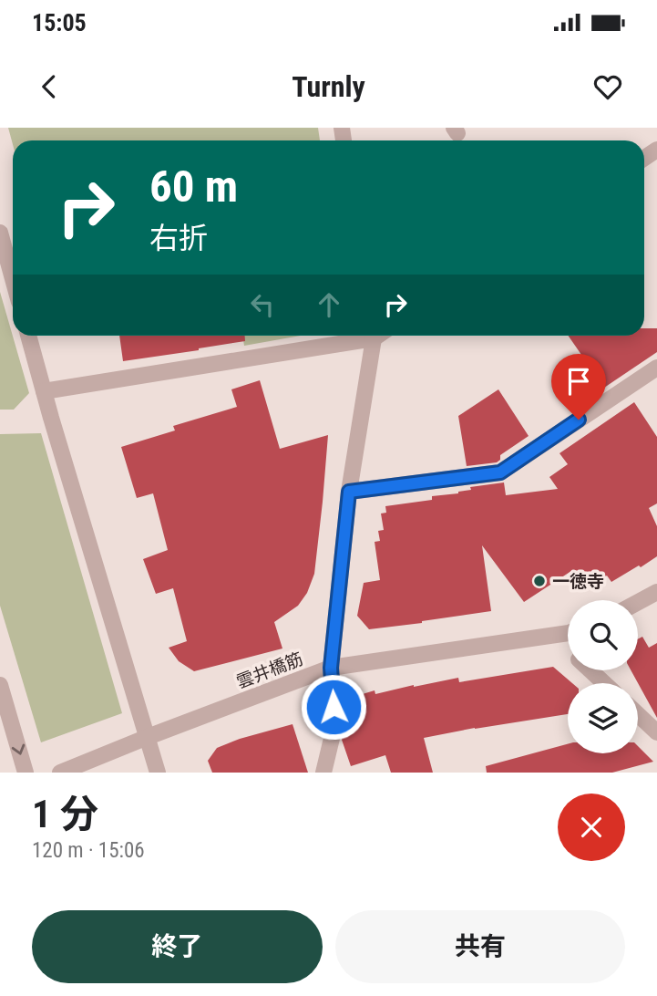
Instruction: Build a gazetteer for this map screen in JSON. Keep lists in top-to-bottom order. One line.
{"streets":{"street":["雲井橋筋"]},"places":["一徳寺"],"page":{"status":"15:05","header":"Turnly","turn":["60 m","右折"],"heading":["1 分","120 m · 15:06"],"buttons":["終了","共有"]}}
